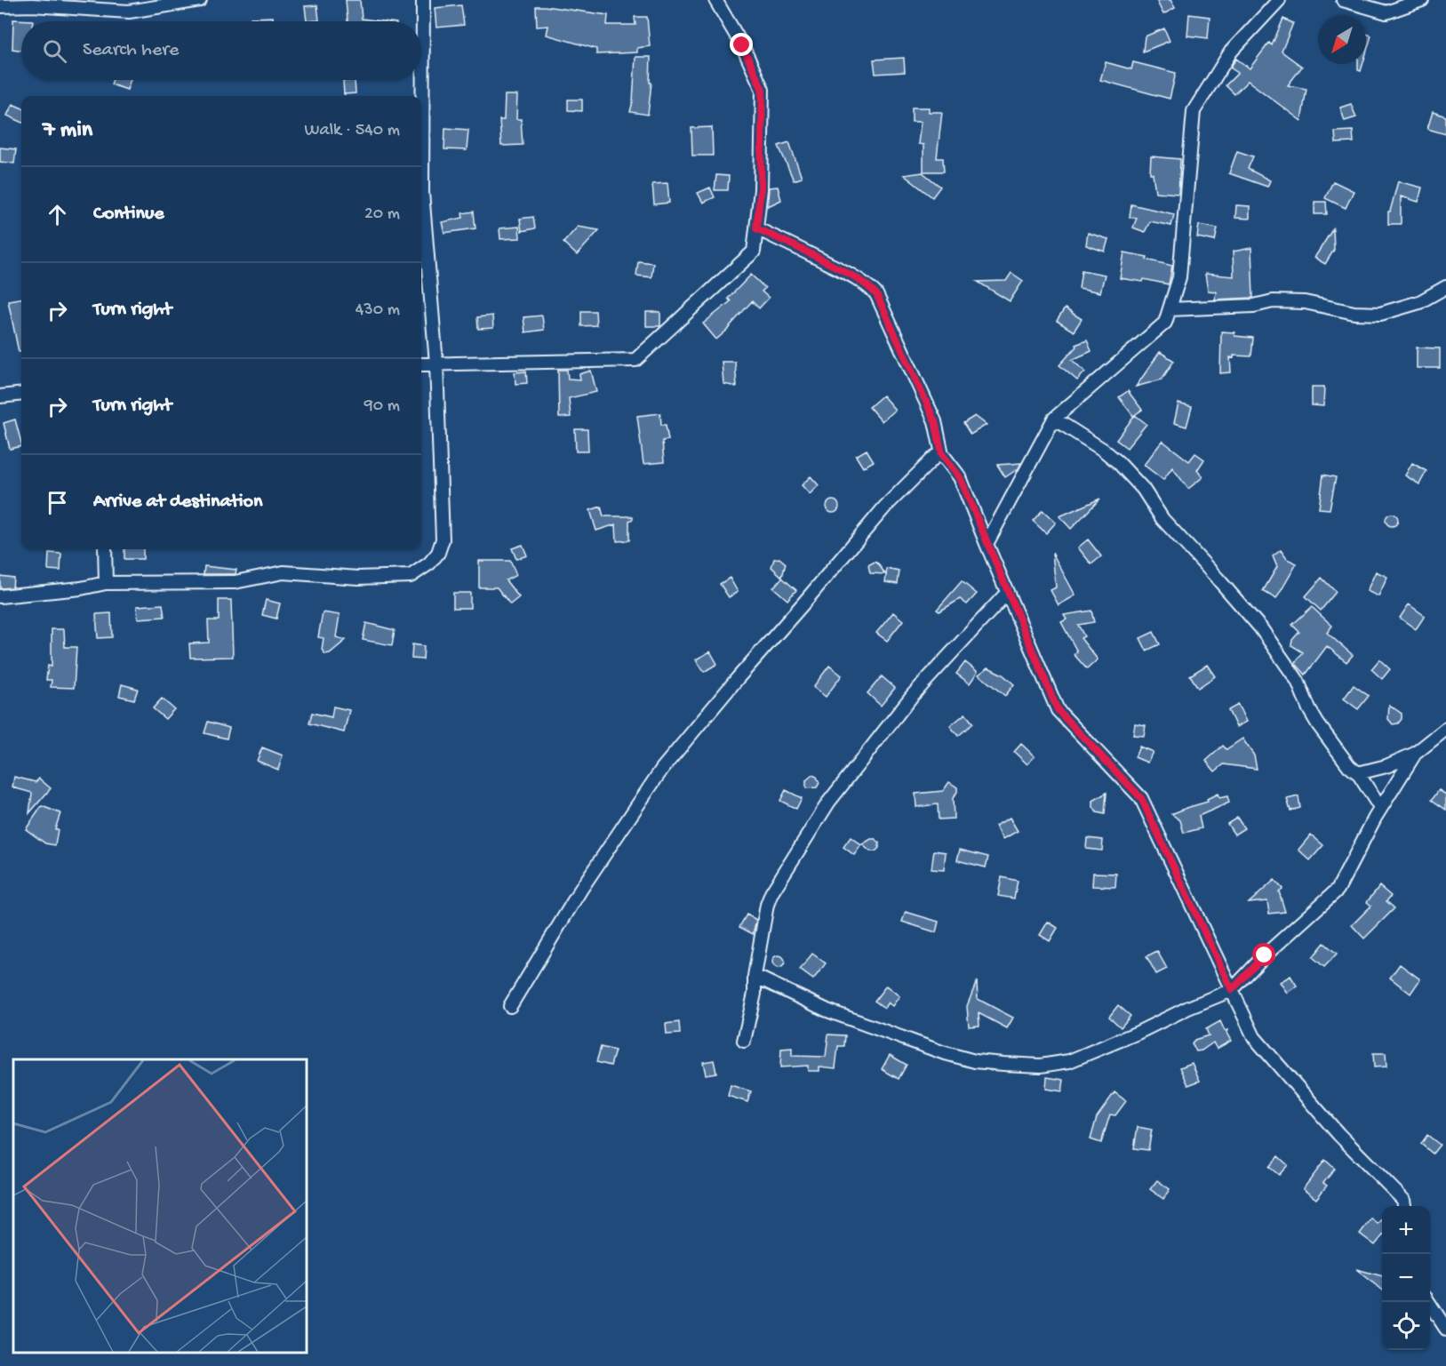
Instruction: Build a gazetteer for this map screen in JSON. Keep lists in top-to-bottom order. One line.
{"north":"bottom left","page":{"search":"Search here","heading":["7 min","Walk · 540 m"],"list":[["Continue","20 m"],["Turn right","430 m"],["Turn right","90 m"],"Arrive at destination"],"map_buttons":["+","−"]}}
